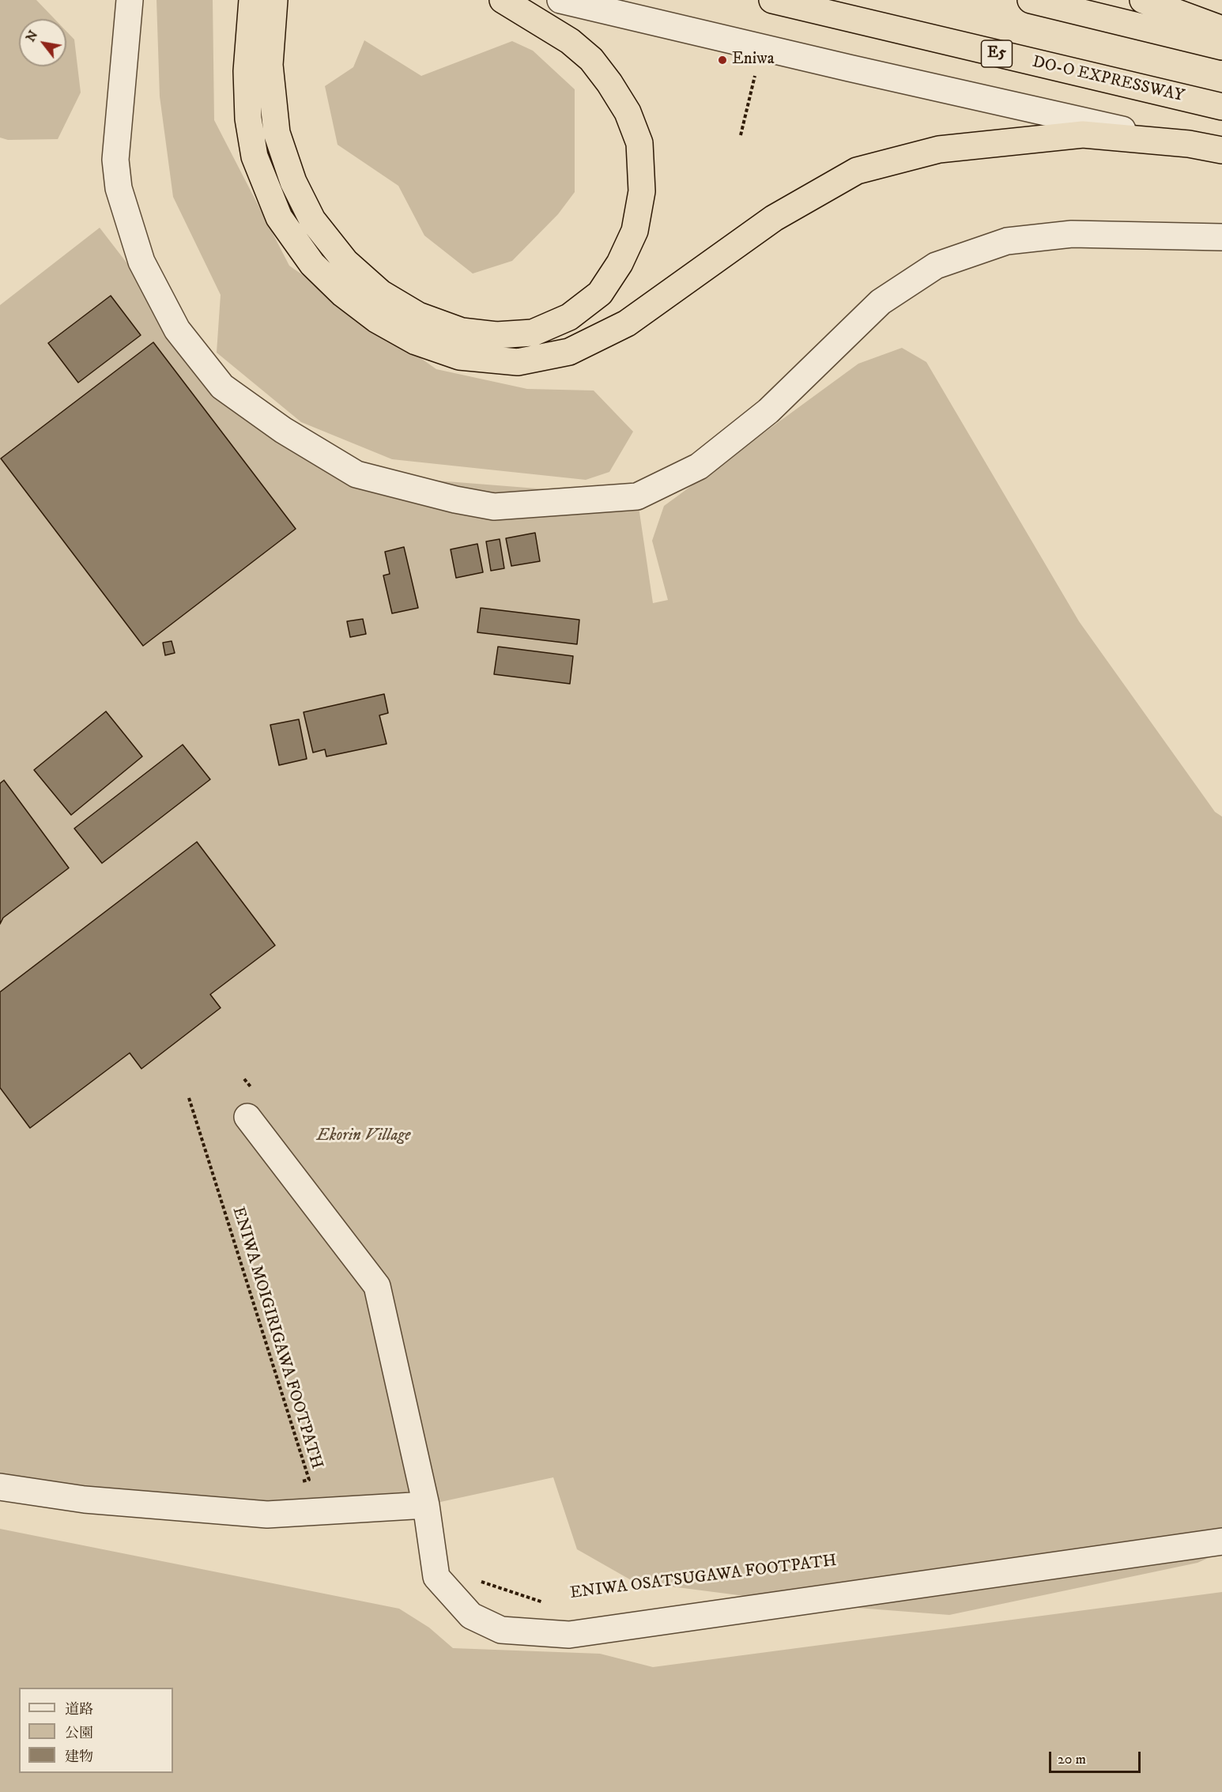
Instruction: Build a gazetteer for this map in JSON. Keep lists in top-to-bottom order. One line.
{"streets":{"highway":["E5","DO-O EXPRESSWAY"],"path":["ENIWA MOIGIRIGAWA FOOTPATH","ENIWA OSATSUGAWA FOOTPATH"]},"parks":["Ekorin Village"],"places":["Eniwa"],"legend":["道路","公園","建物"],"scale_bar":"20 m","north":"top left"}
